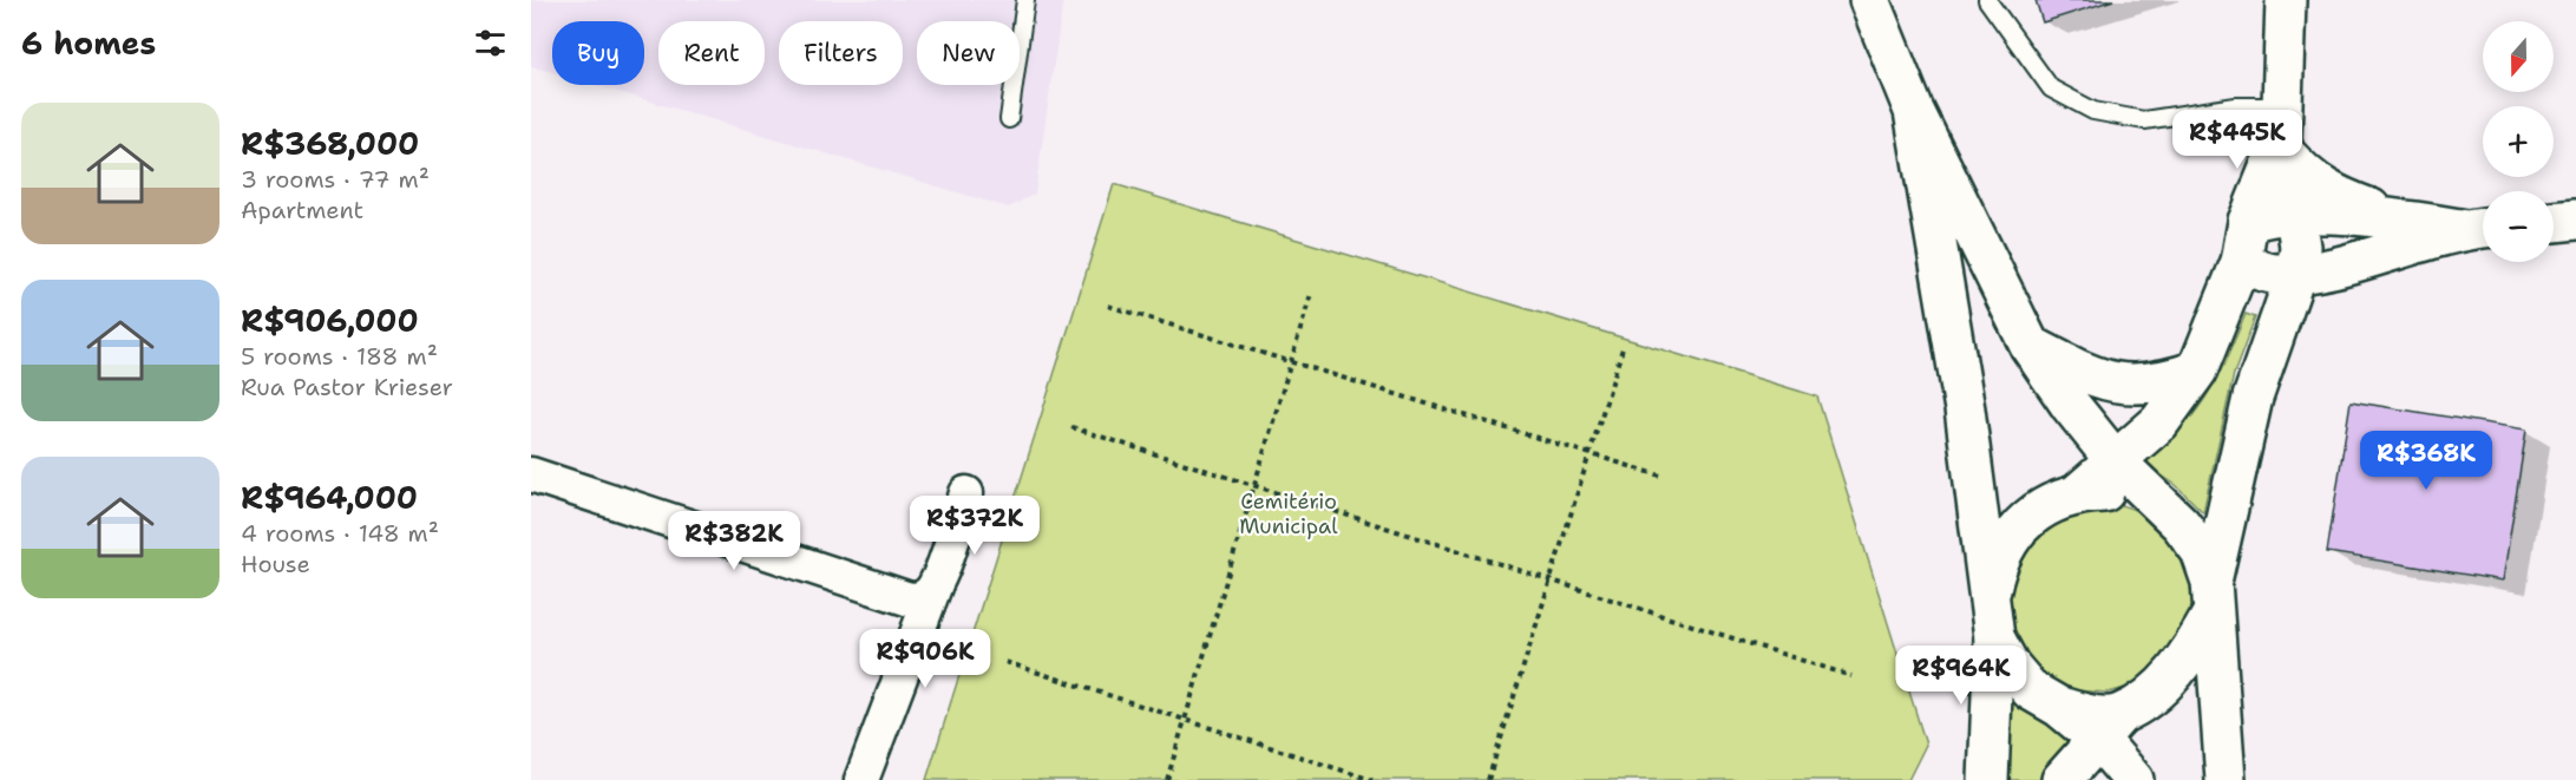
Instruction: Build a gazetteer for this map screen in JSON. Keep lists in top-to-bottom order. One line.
{"parks":["Cemitério Municipal"],"north":"bottom","page":{"heading":"6 homes","map_buttons":["+","−"],"chip":["Buy","Rent","Filters","New"],"list":[{"name":"R$368,000","note":"3 rooms · 77 m² · Apartment"},{"name":"R$906,000","note":"5 rooms · 188 m² · Rua Pastor Krieser"},{"name":"R$964,000","note":"4 rooms · 148 m² · House"}],"price":["R$445K","R$368K","R$372K","R$382K","R$906K","R$964K"]}}
